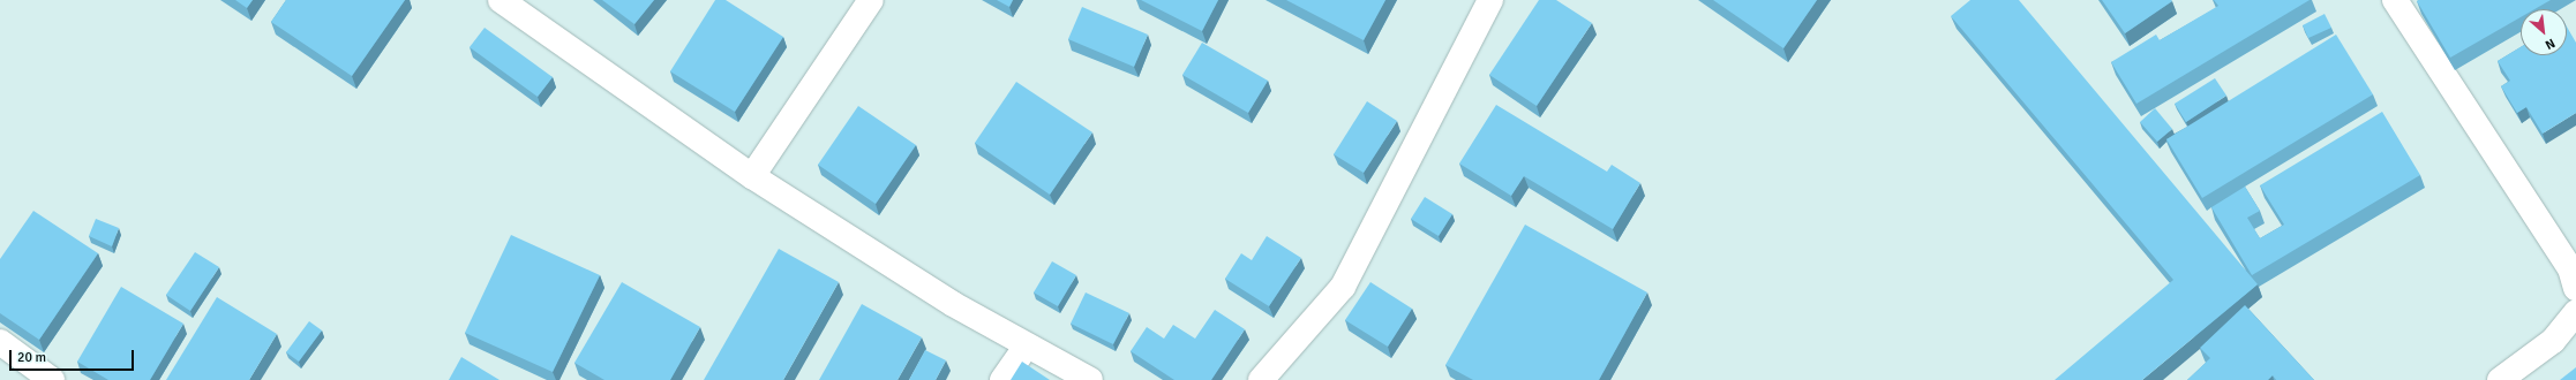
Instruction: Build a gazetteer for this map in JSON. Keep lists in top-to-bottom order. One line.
{"scale_bar":"20 m","north":"bottom right"}
